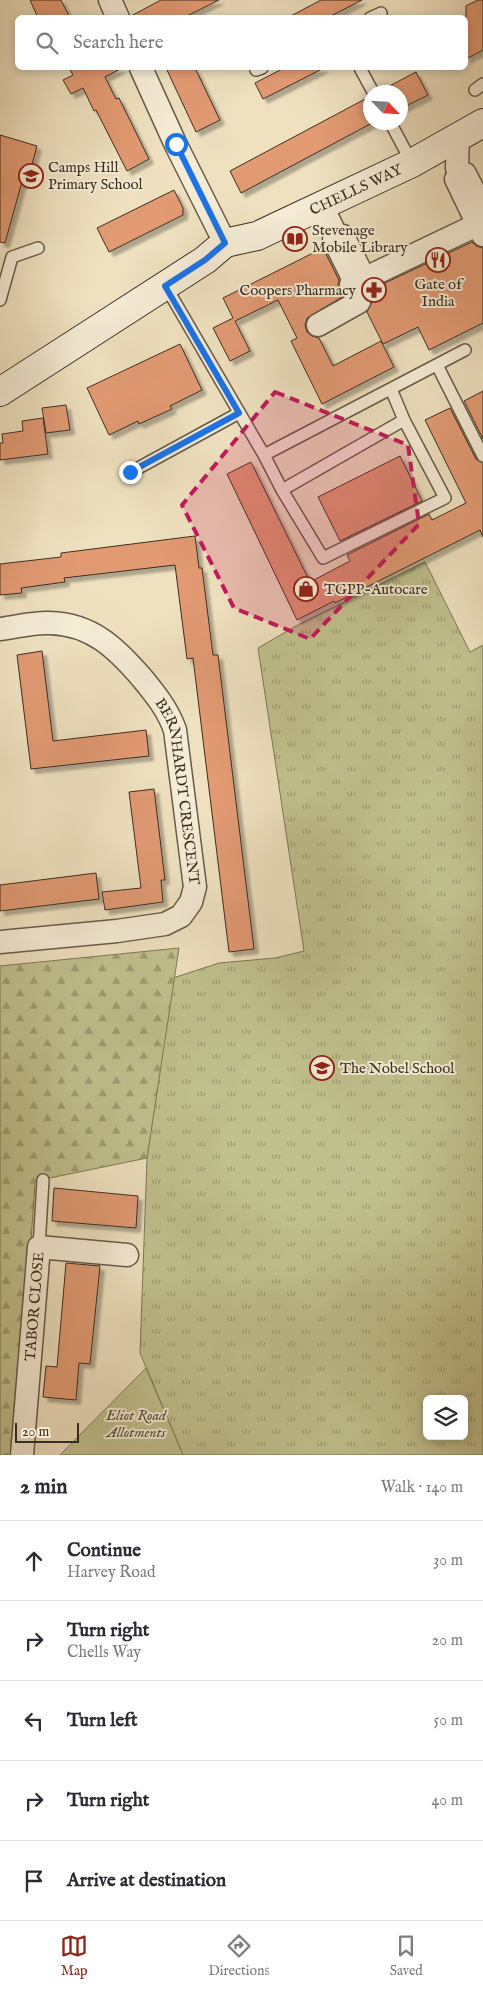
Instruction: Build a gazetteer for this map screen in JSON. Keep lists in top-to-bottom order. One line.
{"streets":{"street":["CHELLS WAY","BERNHARDT CRESCENT","TABOR CLOSE"]},"parks":["Eliot Road Allotments"],"places":{"school or university":["Camps Hill Primary School","The Nobel School"],"library":["Stevenage Mobile Library"],"restaurant":["Gate of India"],"pharmacy":["Coopers Pharmacy"],"shop":["TGPP-Autocare"]},"scale_bar":"20 m","north":"bottom right","page":{"search":"Search here","scale":"20 m","heading":["2 min","Walk · 140 m"],"list":[["Continue","Harvey Road","30 m"],["Turn right","Chells Way","20 m"],["Turn left","50 m"],["Turn right","40 m"],"Arrive at destination"],"nav":["Map","Directions","Saved"]}}
